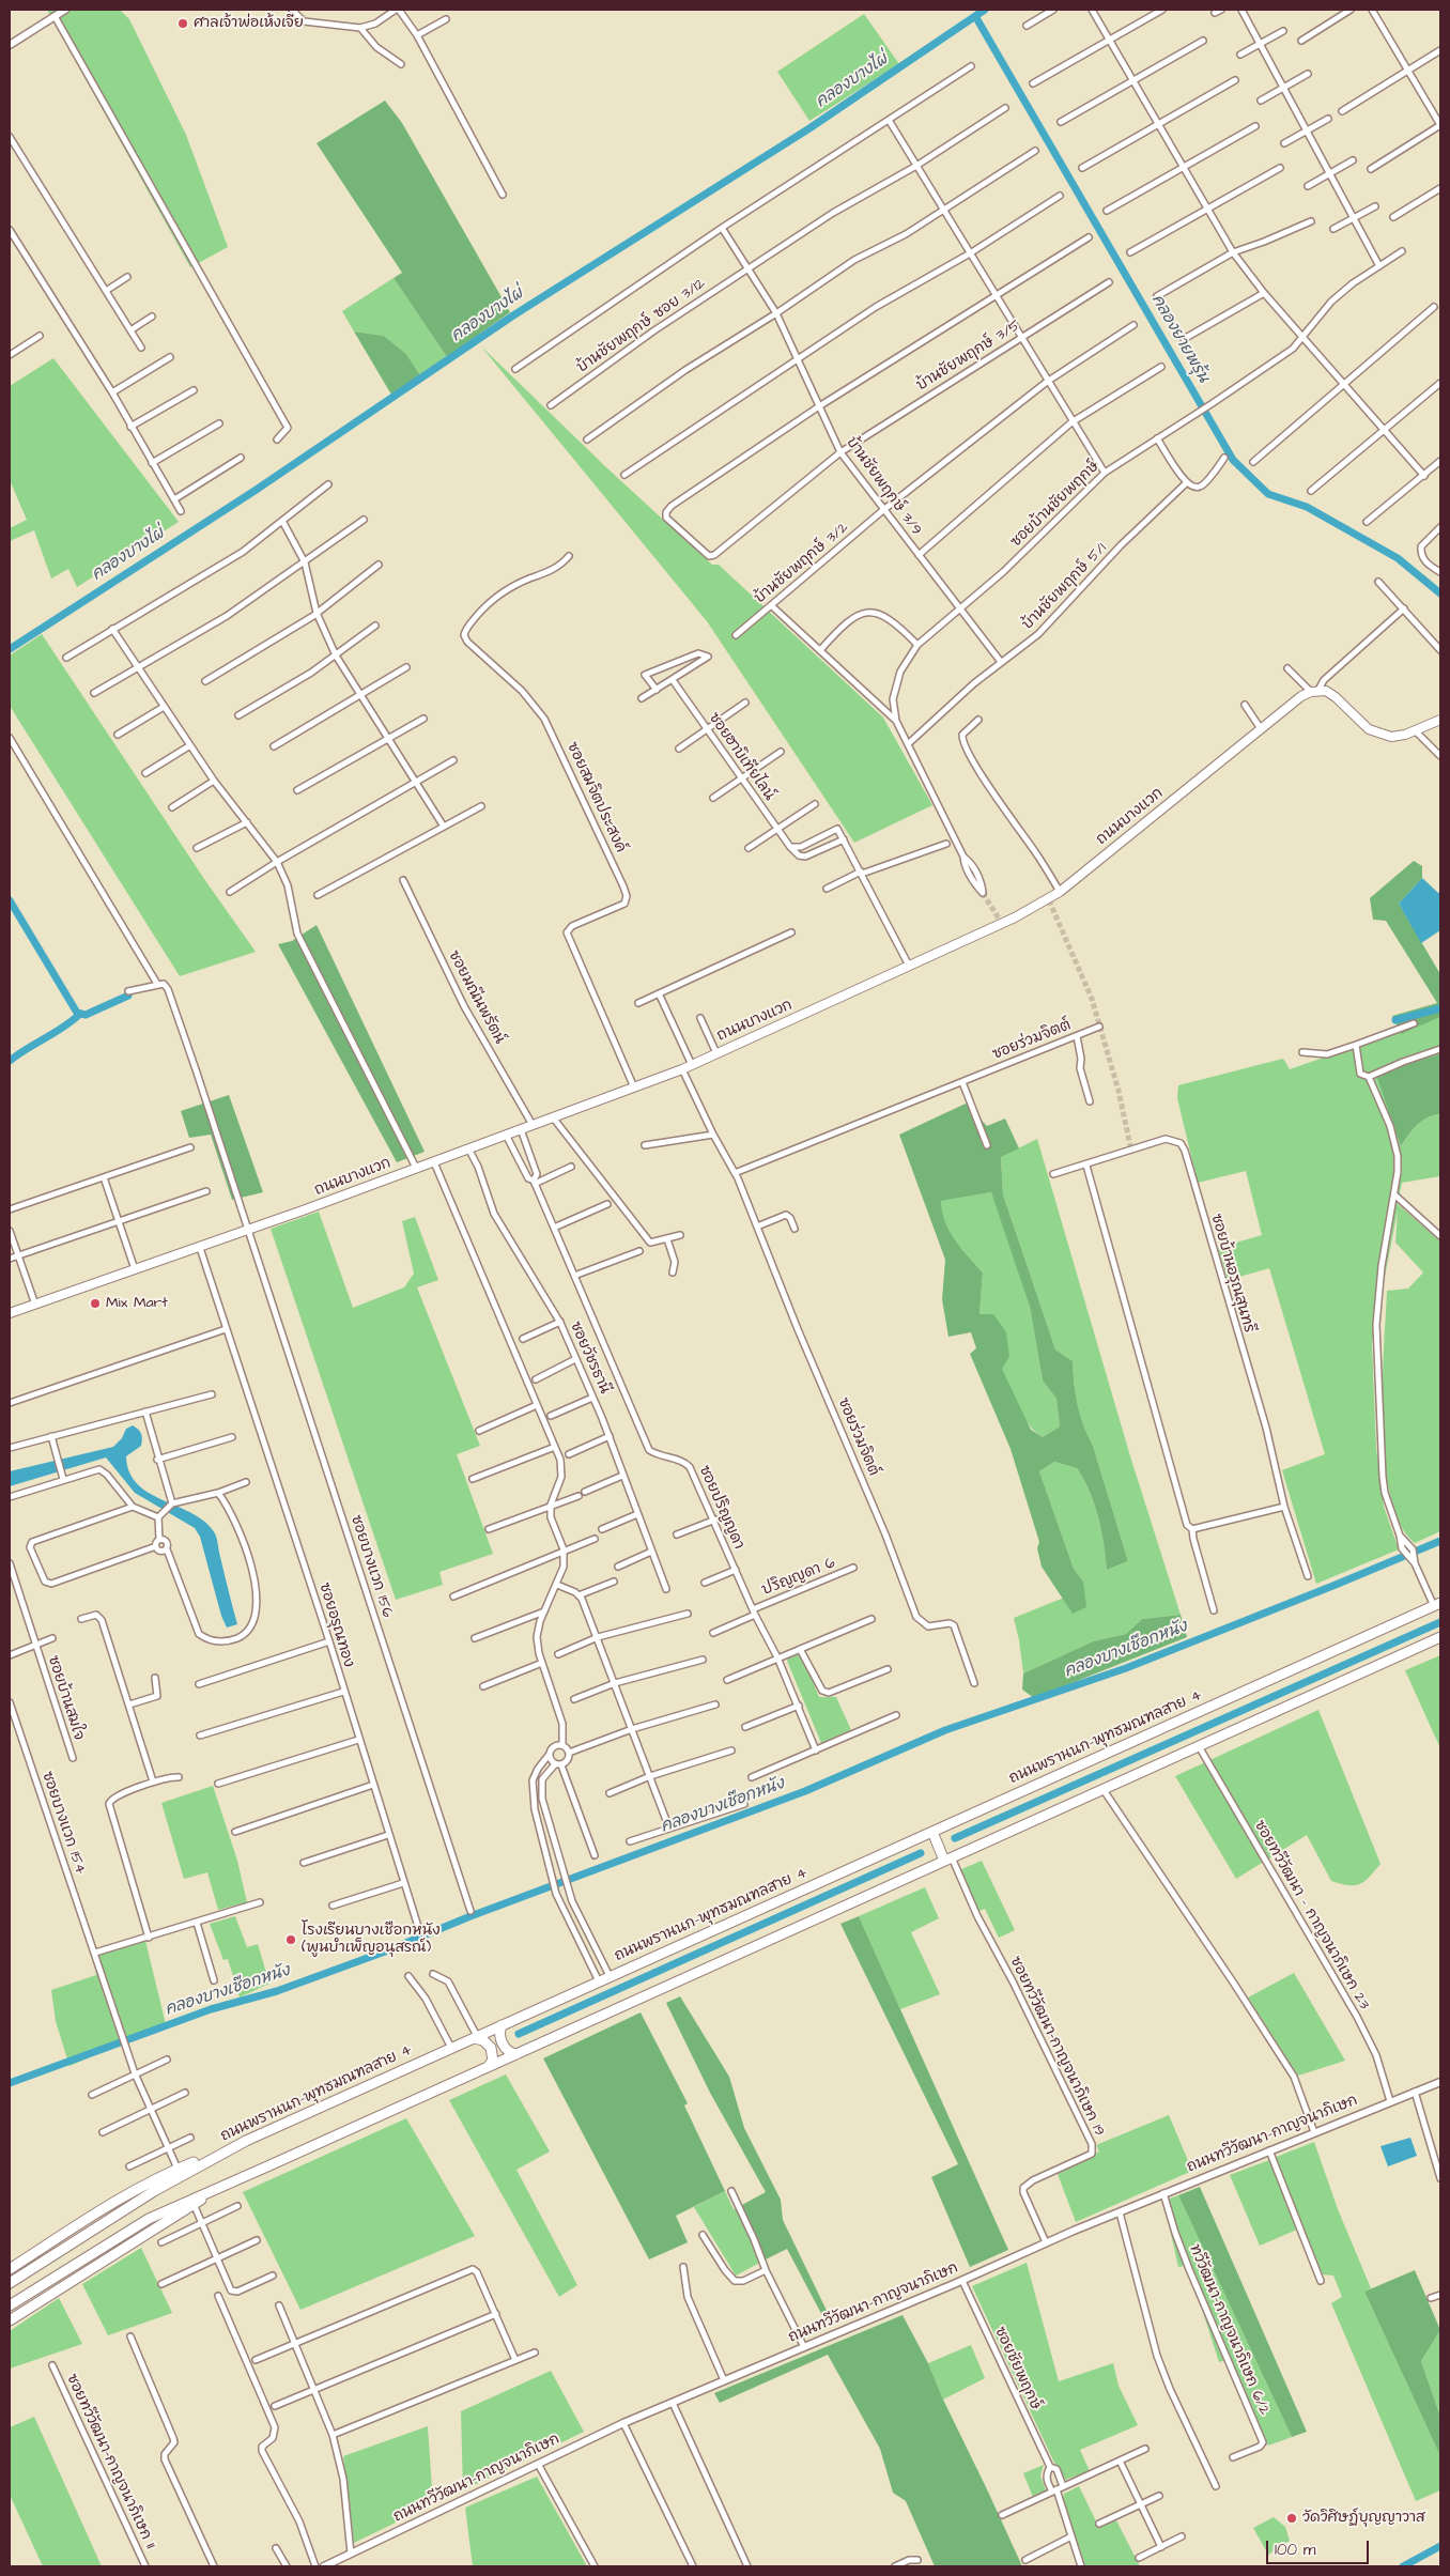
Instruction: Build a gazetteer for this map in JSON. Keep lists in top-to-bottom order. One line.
{"streets":{"main road":["ถนนบางแวก","ถนนพรานนก-พุทธมณฑลสาย 4"],"street":["บ้านชัยพฤกษ์ ซอย 3/12","บ้านชัยพฤกษ์ 3/5","บ้านชัยพฤกษ์ 3/9","ซอยบ้านชัยพฤกษ์","บ้านชัยพฤกษ์ 3/2","บ้านชัยพฤกษ์ 5/1","ซอยฮาบิเทียไลน์","ซอยสมจิตประสงค์","ซอยมณีนพรัตน์","ซอยร่วมจิตต์","ซอยบ้านอรุณสุนทรี","ซอยวัชรธานี","ซอยปริญญดา","ซอยบางแวก 156","ปริญญดา 6","ซอยอรุณทอง","ซอยบ้านสมใจ","ซอยบางแวก 154","ซอยทวีวัฒนา - กาญจนาภิเษก 23","ซอยทวีวัฒนา-กาญจนาภิเษก 19","ถนนทวีวัฒนา-กาญจนาภิเษก","ทวีวัฒนา-กาญจนาภิเษก 6/2","ซอยชัยพฤกษ์","ซอยทวีวัฒนา-กาญจนาภิเษก 11"]},"crossings":[["บ้านชัยพฤกษ์ ซอย 3/12","บ้านชัยพฤกษ์ 3/9"],["บ้านชัยพฤกษ์ 3/5","บ้านชัยพฤกษ์ 3/9"],["บ้านชัยพฤกษ์ 3/9","ซอยบ้านชัยพฤกษ์"],["บ้านชัยพฤกษ์ 3/9","บ้านชัยพฤกษ์ 3/2"],["บ้านชัยพฤกษ์ 3/9","บ้านชัยพฤกษ์ 5/1"],["ซอยบ้านชัยพฤกษ์","บ้านชัยพฤกษ์ 5/1"],["ซอยสมจิตประสงค์","ถนนบางแวก"],["ถนนบางแวก","ซอยมณีนพรัตน์"],["ถนนบางแวก","ซอยร่วมจิตต์"],["ถนนบางแวก","ซอยวัชรธานี"],["ถนนบางแวก","ซอยปริญญดา"],["ถนนบางแวก","ซอยบางแวก 156"],["ถนนบางแวก","ซอยอรุณทอง"],["ซอยปริญญดา","ปริญญดา 6"],["ซอยทวีวัฒนา - กาญจนาภิเษก 23","ถนนทวีวัฒนา-กาญจนาภิเษก"],["ซอยทวีวัฒนา-กาญจนาภิเษก 19","ถนนทวีวัฒนา-กาญจนาภิเษก"],["ถนนทวีวัฒนา-กาญจนาภิเษก","ทวีวัฒนา-กาญจนาภิเษก 6/2"],["ถนนทวีวัฒนา-กาญจนาภิเษก","ซอยชัยพฤกษ์"]],"water":["คลองบางไผ่","คลองยายพรุ้น","คลองบางเชือกหนัง"],"places":["ศาลเจ้าพ่อเห้งเจีย","Mix Mart","โรงเรียนบางเชือกหนัง (พูนบำเพ็ญอนุสรณ์)","วัดวิศิษฏ์บุญญาวาส"],"scale_bar":"100 m"}
